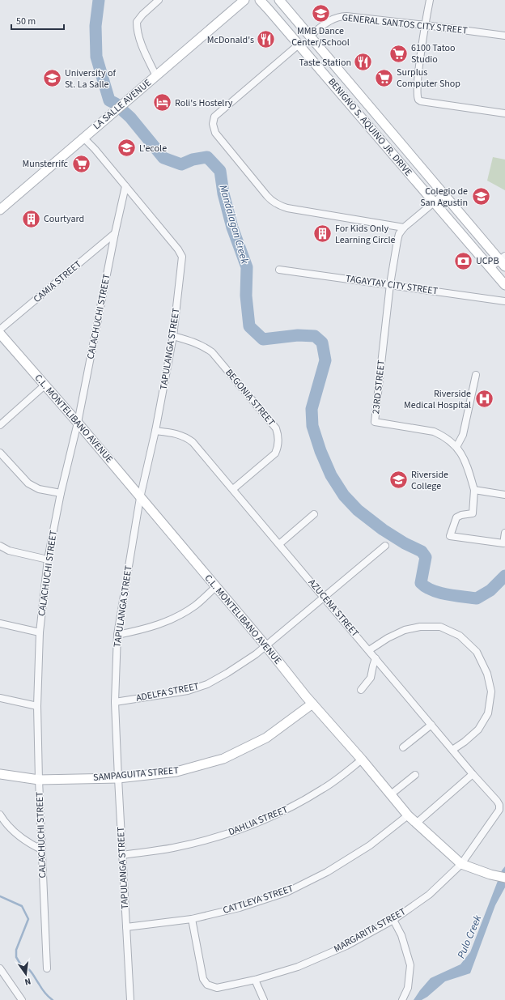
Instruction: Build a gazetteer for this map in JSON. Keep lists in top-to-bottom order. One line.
{"streets":{"street":["GENERAL SANTOS CITY STREET","LA SALLE AVENUE","BENIGNO S. AQUINO JR. DRIVE","CAMIA STREET","TAGAYTAY CITY STREET","CALACHUCHI STREET","TAPULANGA STREET","23RD STREET","BEGONIA STREET","C.L. MONTELIBANO AVENUE","AZUCENA STREET","ADELFA STREET","SAMPAGUITA STREET","DAHLIA STREET","CATTLEYA STREET","MARGARITA STREET"]},"crossings":[["GENERAL SANTOS CITY STREET","BENIGNO S. AQUINO JR. DRIVE"],["CAMIA STREET","CALACHUCHI STREET"],["TAGAYTAY CITY STREET","23RD STREET"],["CALACHUCHI STREET","TAPULANGA STREET"],["CALACHUCHI STREET","C.L. MONTELIBANO AVENUE"],["CALACHUCHI STREET","SAMPAGUITA STREET"],["TAPULANGA STREET","BEGONIA STREET"],["TAPULANGA STREET","C.L. MONTELIBANO AVENUE"],["TAPULANGA STREET","AZUCENA STREET"],["TAPULANGA STREET","ADELFA STREET"],["TAPULANGA STREET","SAMPAGUITA STREET"],["TAPULANGA STREET","DAHLIA STREET"],["TAPULANGA STREET","CATTLEYA STREET"],["BEGONIA STREET","AZUCENA STREET"],["C.L. MONTELIBANO AVENUE","ADELFA STREET"],["C.L. MONTELIBANO AVENUE","SAMPAGUITA STREET"],["C.L. MONTELIBANO AVENUE","DAHLIA STREET"],["C.L. MONTELIBANO AVENUE","CATTLEYA STREET"],["C.L. MONTELIBANO AVENUE","MARGARITA STREET"],["AZUCENA STREET","ADELFA STREET"],["AZUCENA STREET","MARGARITA STREET"],["CATTLEYA STREET","MARGARITA STREET"]],"water":["Mandalagan Creek","Pulo Creek"],"places":{"school or university":["MMB Dance Center/School","University of St. La Salle","L'ecole","Colegio de San Agustin","Riverside College"],"restaurant":["McDonald's","Taste Station"],"supermarket":["6100 Tatoo Studio","Surplus Computer Shop","Munsterrifc"],"hotel":["Roli's Hostelry"],"building":["Courtyard","For Kids Only Learning Circle"],"bank":["UCPB"],"hospital":["Riverside Medical Hospital"]},"scale_bar":"50 m","north":"bottom"}
